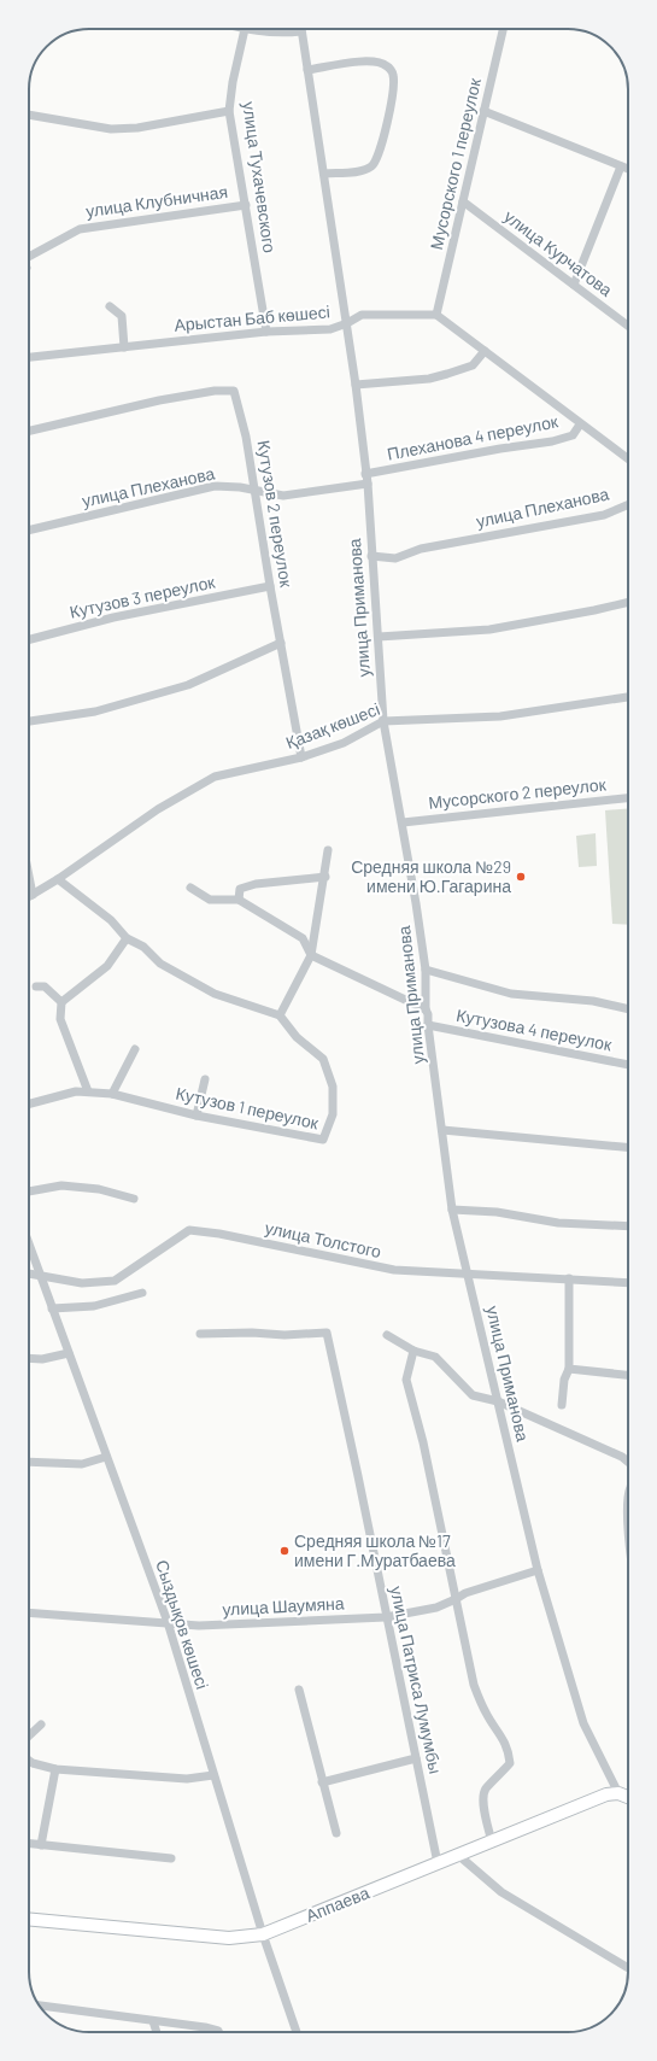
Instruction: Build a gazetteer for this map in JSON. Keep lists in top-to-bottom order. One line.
{"streets":{"street":["Мусорского 1 переулок","улица Тухачевского","улица Клубничная","улица Курчатова","Арыстан Баб көшесі","Плеханова 4 переулок","улица Плеханова","Кутузов 2 переулок","Кутузов 3 переулок","улица Приманова","Қазақ көшесі","Мусорского 2 переулок","Кутузова 4 переулок","Кутузов 1 переулок","улица Толстого","улица Шаумяна","Сыздықов көшесі","улица Патриса Лумумбы","Аппаева"]},"crossings":[["Мусорского 1 переулок","улица Курчатова"],["Мусорского 1 переулок","Арыстан Баб көшесі"],["улица Тухачевского","улица Клубничная"],["улица Тухачевского","Арыстан Баб көшесі"],["Арыстан Баб көшесі","улица Приманова"],["Плеханова 4 переулок","улица Приманова"],["улица Плеханова","Кутузов 2 переулок"],["улица Плеханова","улица Приманова"],["Кутузов 2 переулок","Кутузов 3 переулок"],["Кутузов 2 переулок","Қазақ көшесі"],["улица Приманова","Қазақ көшесі"],["улица Приманова","Мусорского 2 переулок"],["улица Приманова","Кутузова 4 переулок"],["улица Приманова","улица Толстого"],["улица Приманова","улица Шаумяна"],["улица Приманова","Аппаева"],["улица Толстого","Сыздықов көшесі"],["улица Шаумяна","Сыздықов көшесі"],["улица Шаумяна","улица Патриса Лумумбы"],["Сыздықов көшесі","Аппаева"],["улица Патриса Лумумбы","Аппаева"]],"places":["Средняя школа №29 имени Ю.Гагарина","Средняя школа №17 имени Г.Муратбаева"]}
